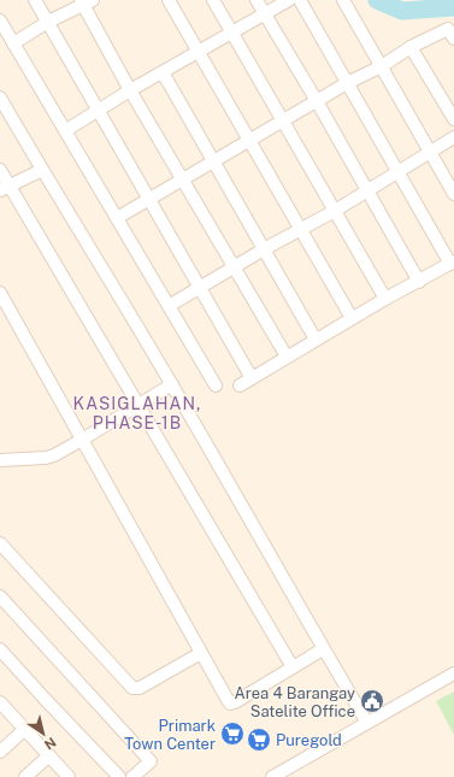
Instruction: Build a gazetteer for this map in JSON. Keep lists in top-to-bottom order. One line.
{"districts":["KASIGLAHAN, PHASE-1B"],"places":{"public building":["Area 4 Barangay Satelite Office"],"supermarket":["Primark Town Center","Puregold"]},"north":"bottom right"}
